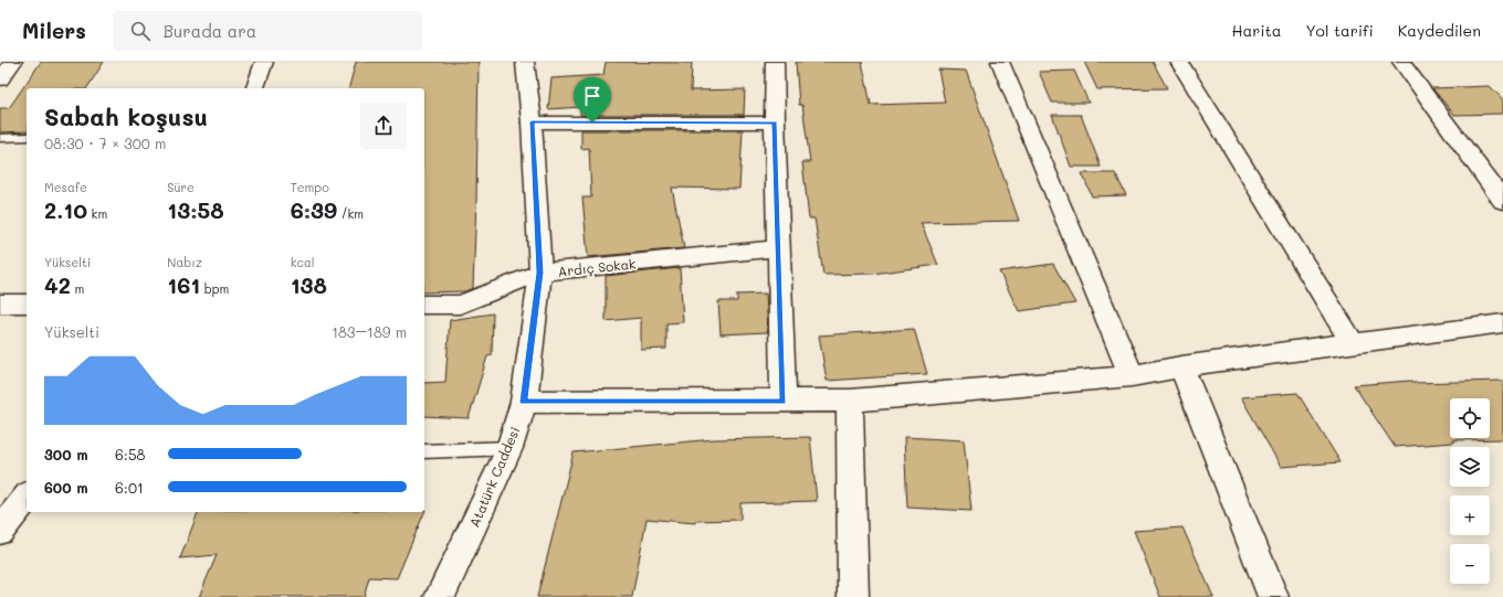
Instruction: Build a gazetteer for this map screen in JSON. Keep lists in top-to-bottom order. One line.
{"streets":{"street":["Ardıç Sokak","Atatürk Caddesi"]},"crossings":[["Ardıç Sokak","Atatürk Caddesi"]],"page":{"header":"Milers","search":"Burada ara","nav":["Harita","Yol tarifi","Kaydedilen"],"heading":["Sabah koşusu","08:30 · 7 × 300 m"],"stats":[["Mesafe","2.10 km"],["Süre","13:58"],["Tempo","6:39 /km"],["Yükselti","42 m"],["Nabız","161 bpm"],["kcal","138"]],"chart":["Yükselti","183–189 m"],"map_buttons":["+","−"],"list":[{"name":"300 m","note":"6:58"},{"name":"600 m","note":"6:01"}]}}
